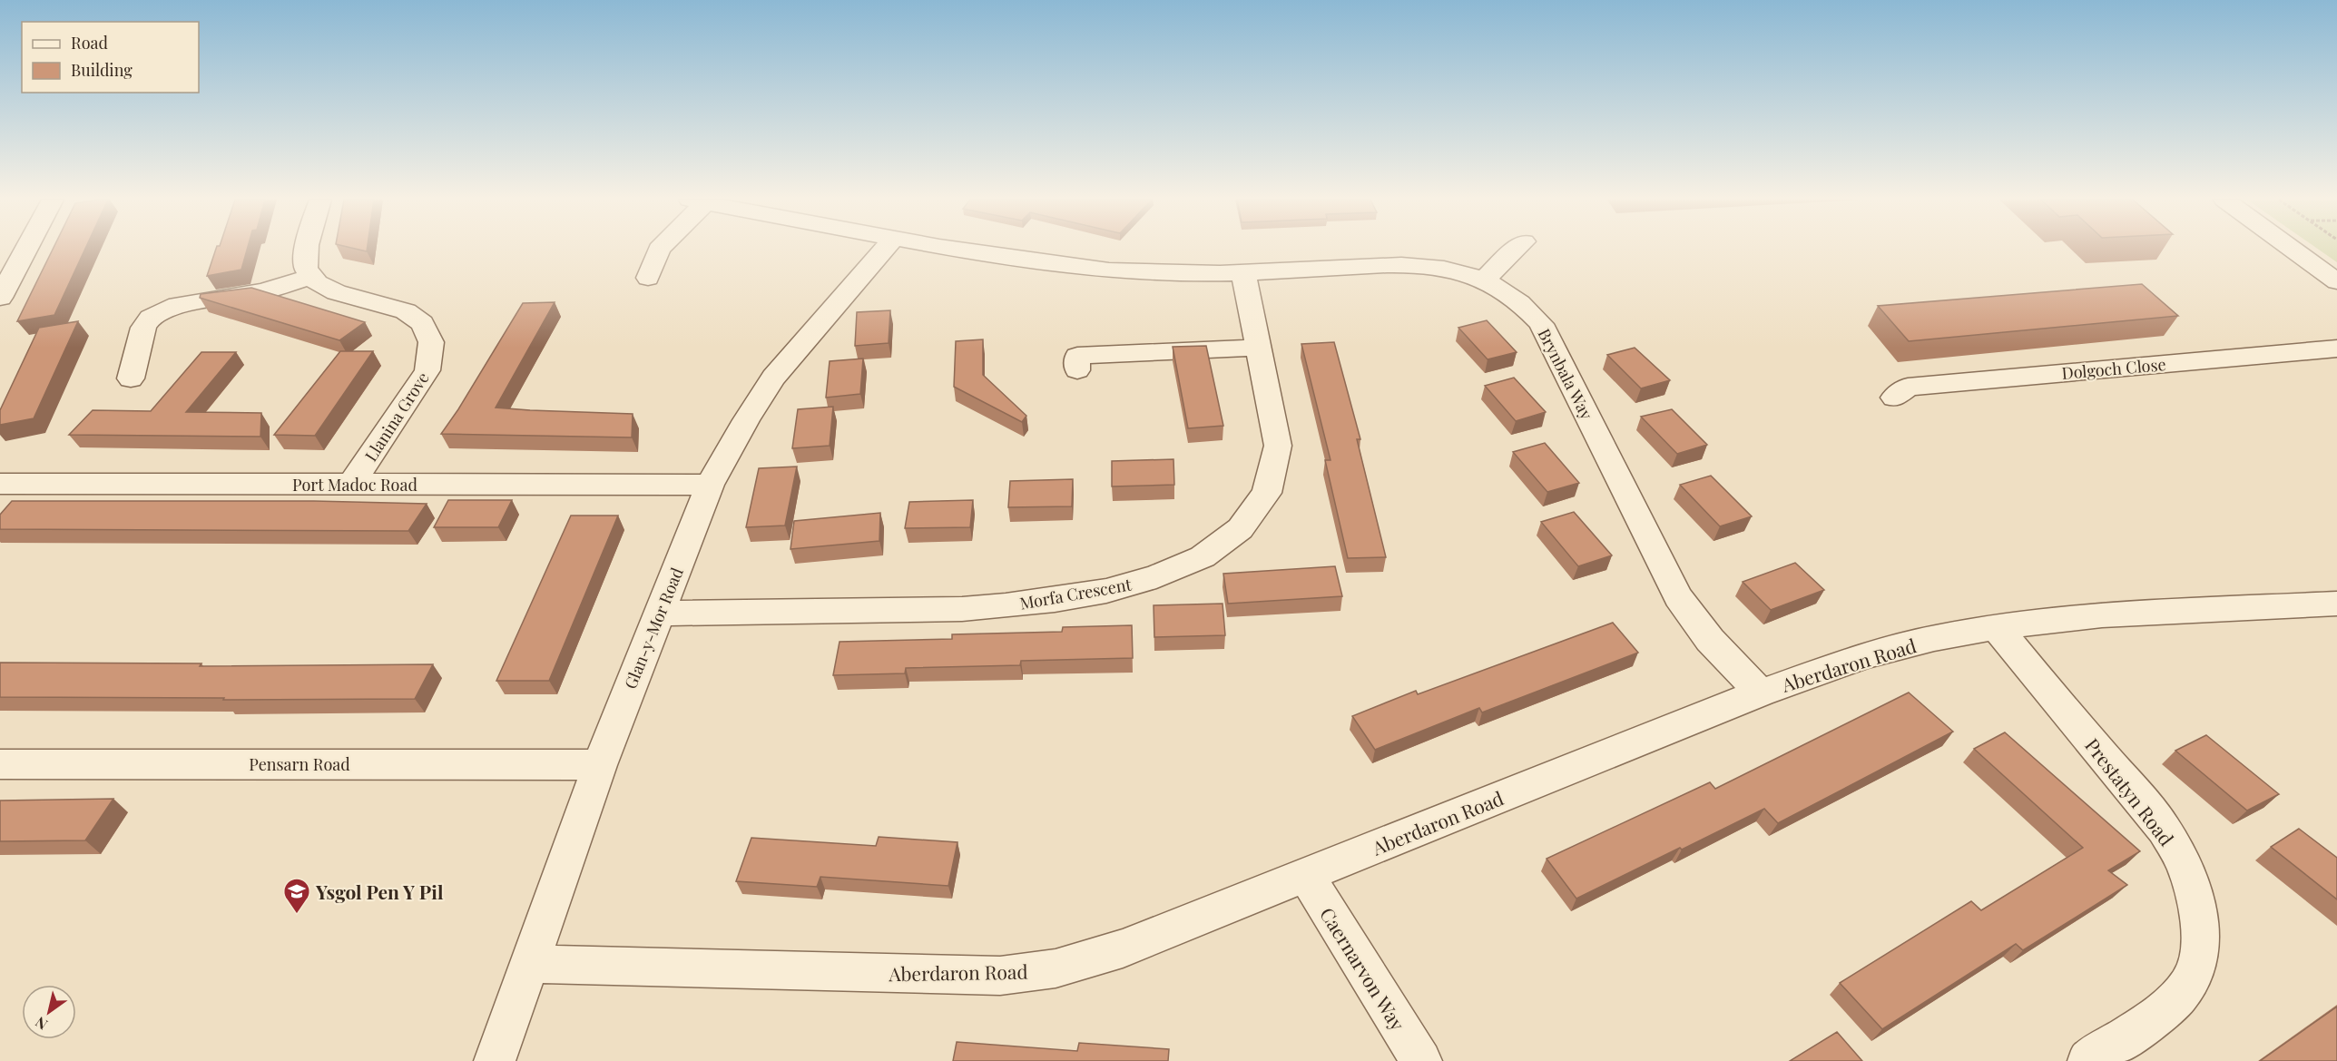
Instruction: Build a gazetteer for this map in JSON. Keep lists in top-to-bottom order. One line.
{"streets":{"street":["Dolgoch Close","Brynbala Way","Llanina Grove","Port Madoc Road","Morfa Crescent","Glan-y-Mor Road","Aberdaron Road","Pensarn Road","Prestatyn Road","Caernarvon Way"]},"crossings":[["Brynbala Way","Morfa Crescent"],["Brynbala Way","Aberdaron Road"],["Llanina Grove","Port Madoc Road"],["Port Madoc Road","Glan-y-Mor Road"],["Morfa Crescent","Glan-y-Mor Road"],["Glan-y-Mor Road","Aberdaron Road"],["Glan-y-Mor Road","Pensarn Road"],["Aberdaron Road","Prestatyn Road"],["Aberdaron Road","Caernarvon Way"]],"places":{"school or university":["Ysgol Pen Y Pil"]},"legend":["Road","Building"],"north":"bottom left"}
